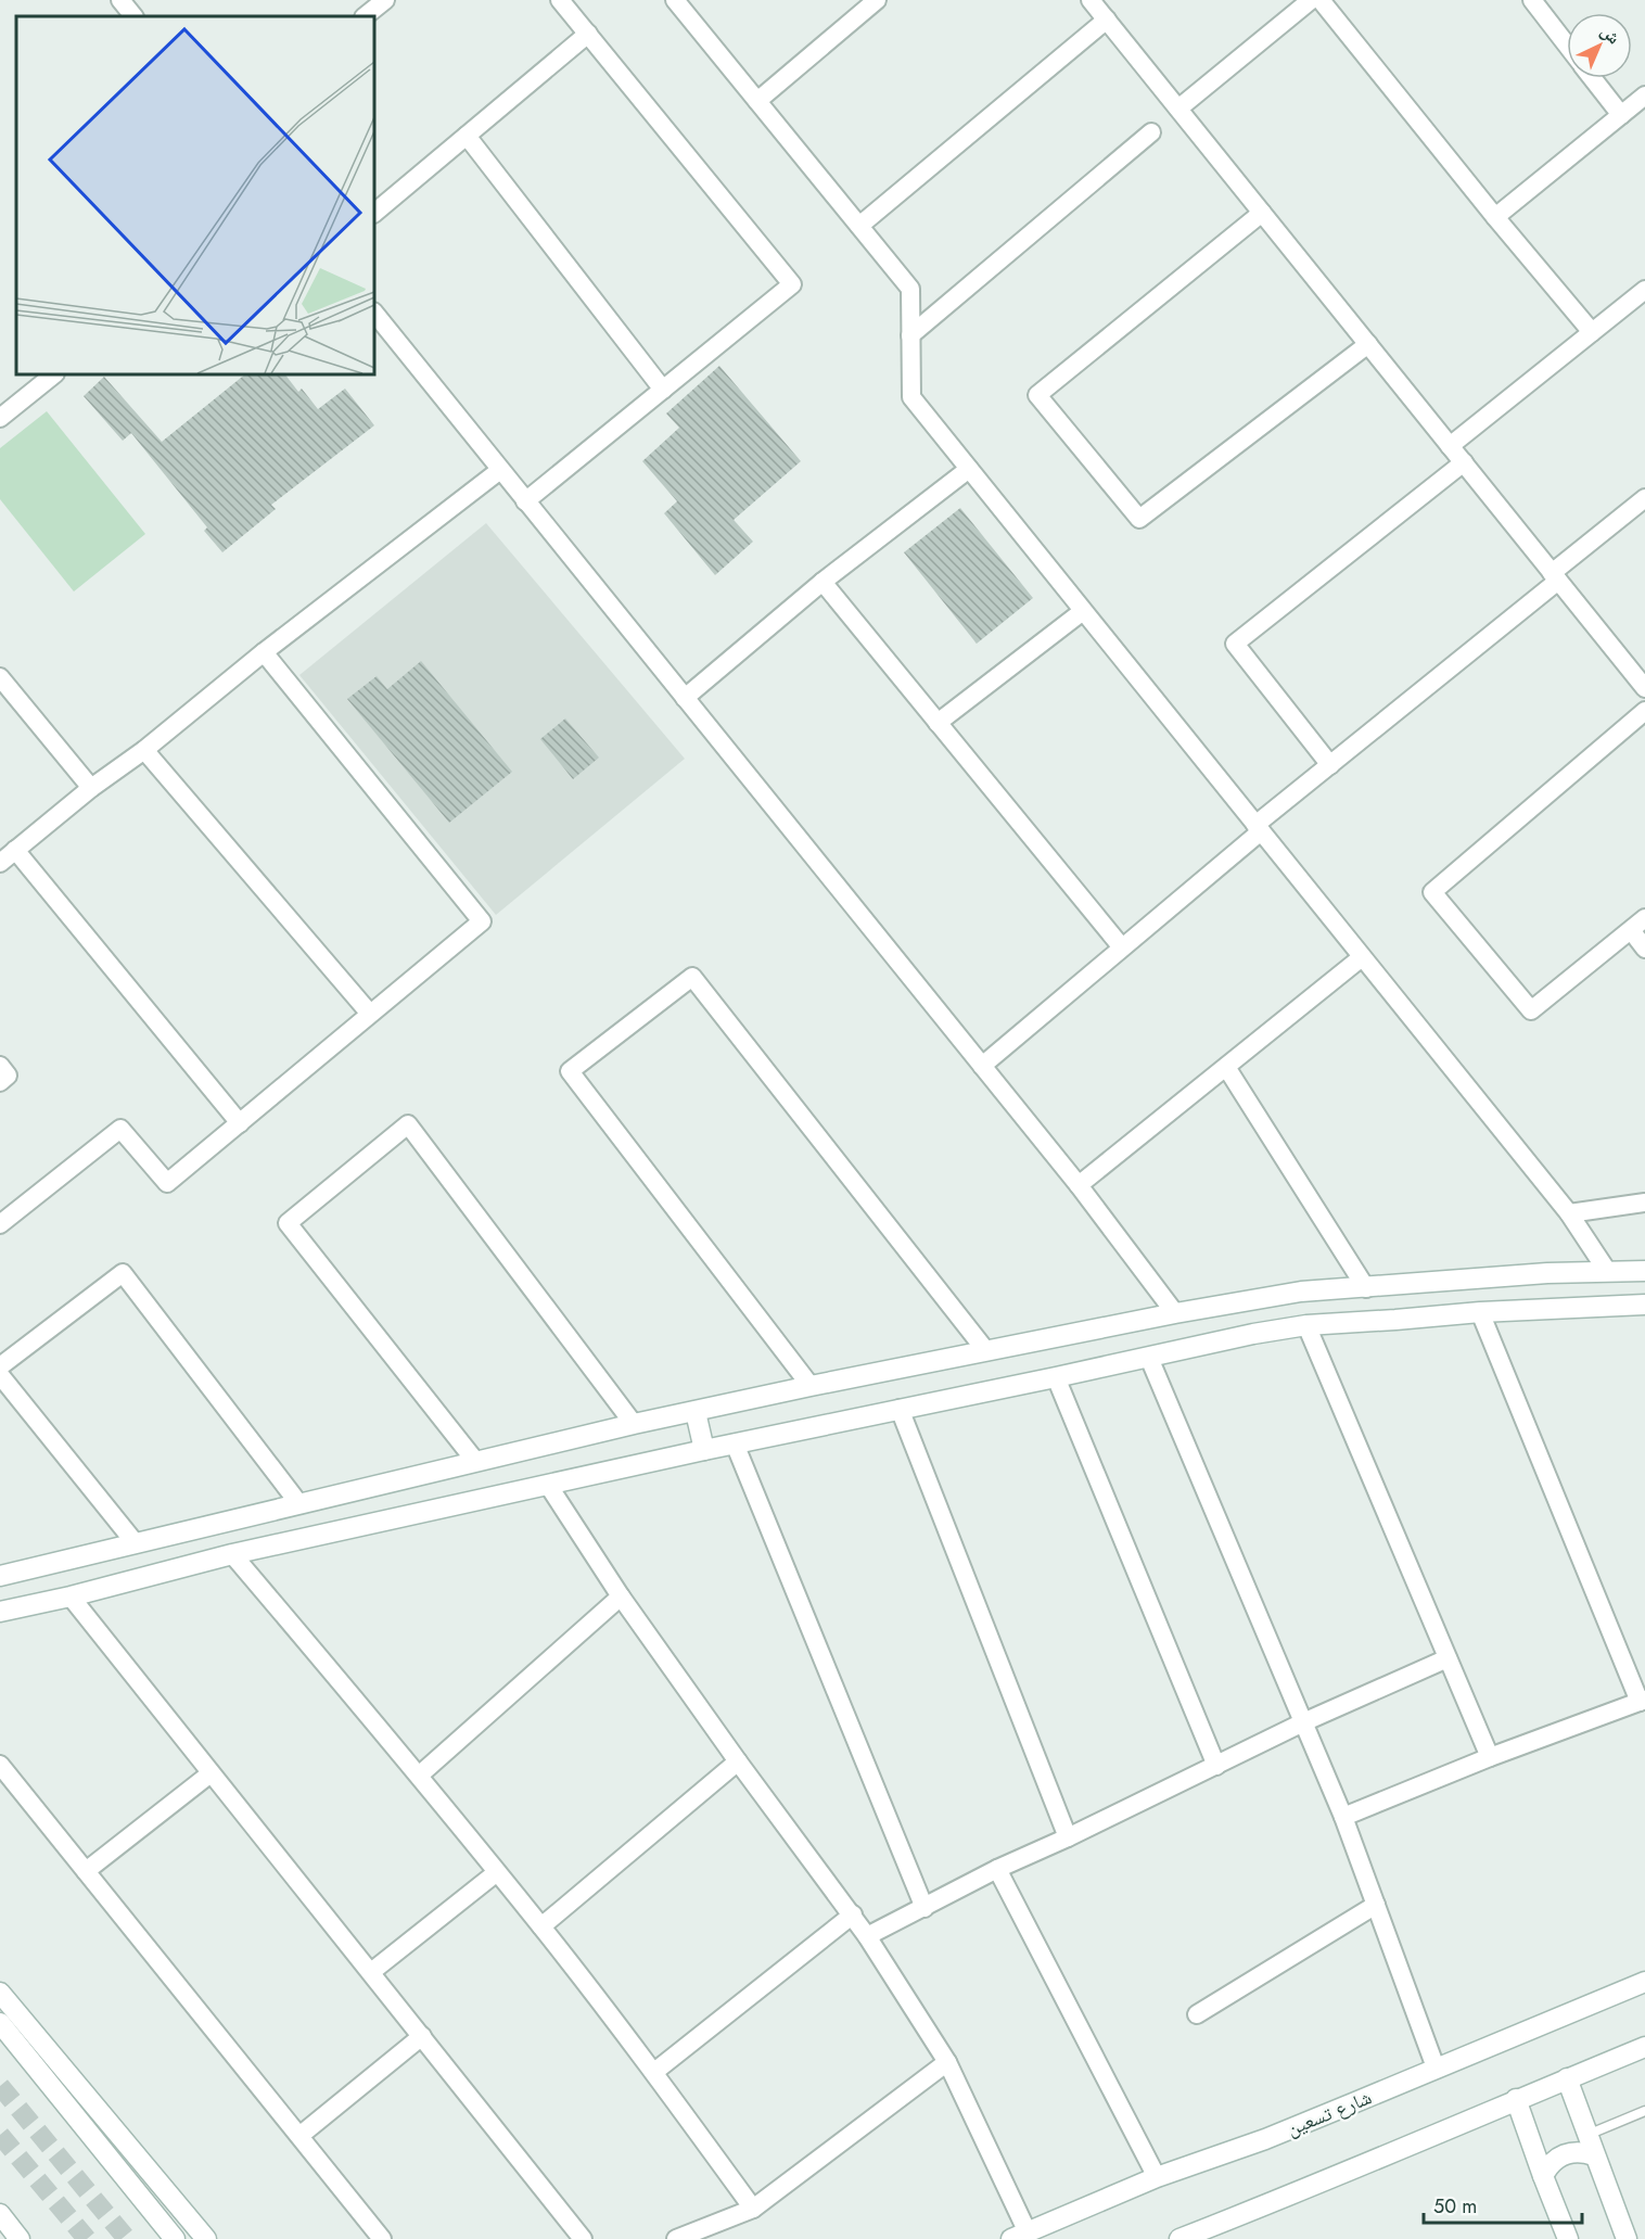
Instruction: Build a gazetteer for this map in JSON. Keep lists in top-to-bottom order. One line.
{"streets":{"main road":["شارع تسعين"]},"scale_bar":"50 m","north":"top right"}
